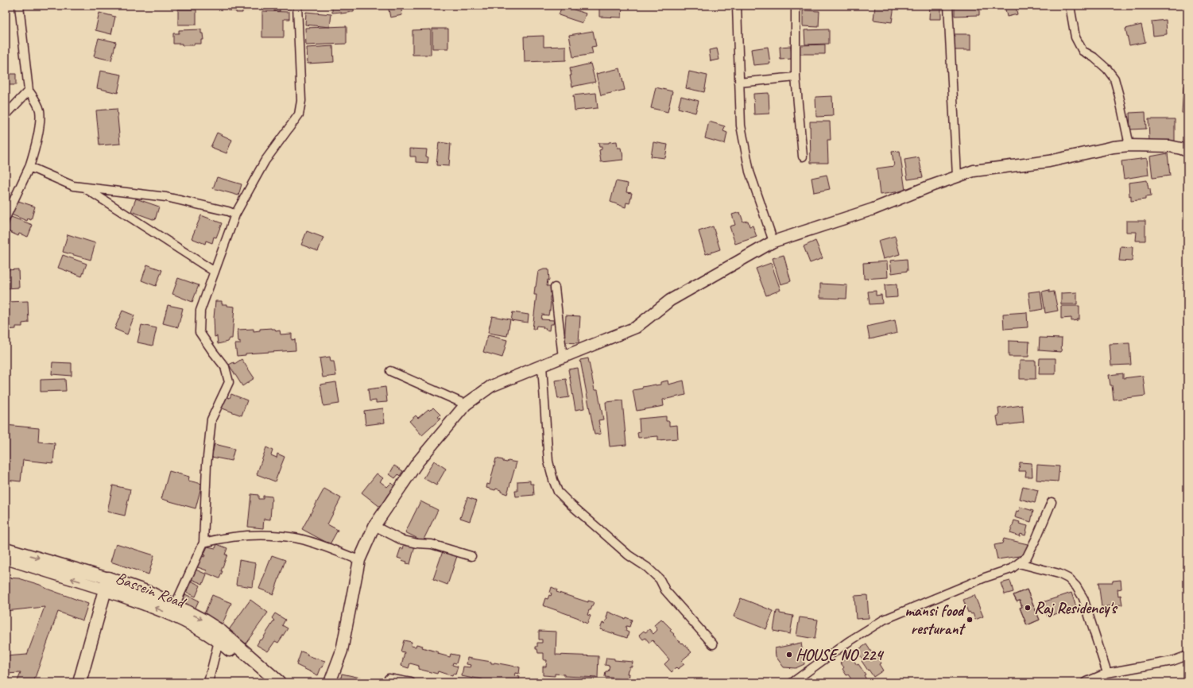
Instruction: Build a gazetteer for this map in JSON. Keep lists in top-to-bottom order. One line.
{"streets":{"main road":["Bassein Road"]},"places":["Raj Residency's","mansi food resturant","HOUSE NO 224"]}
